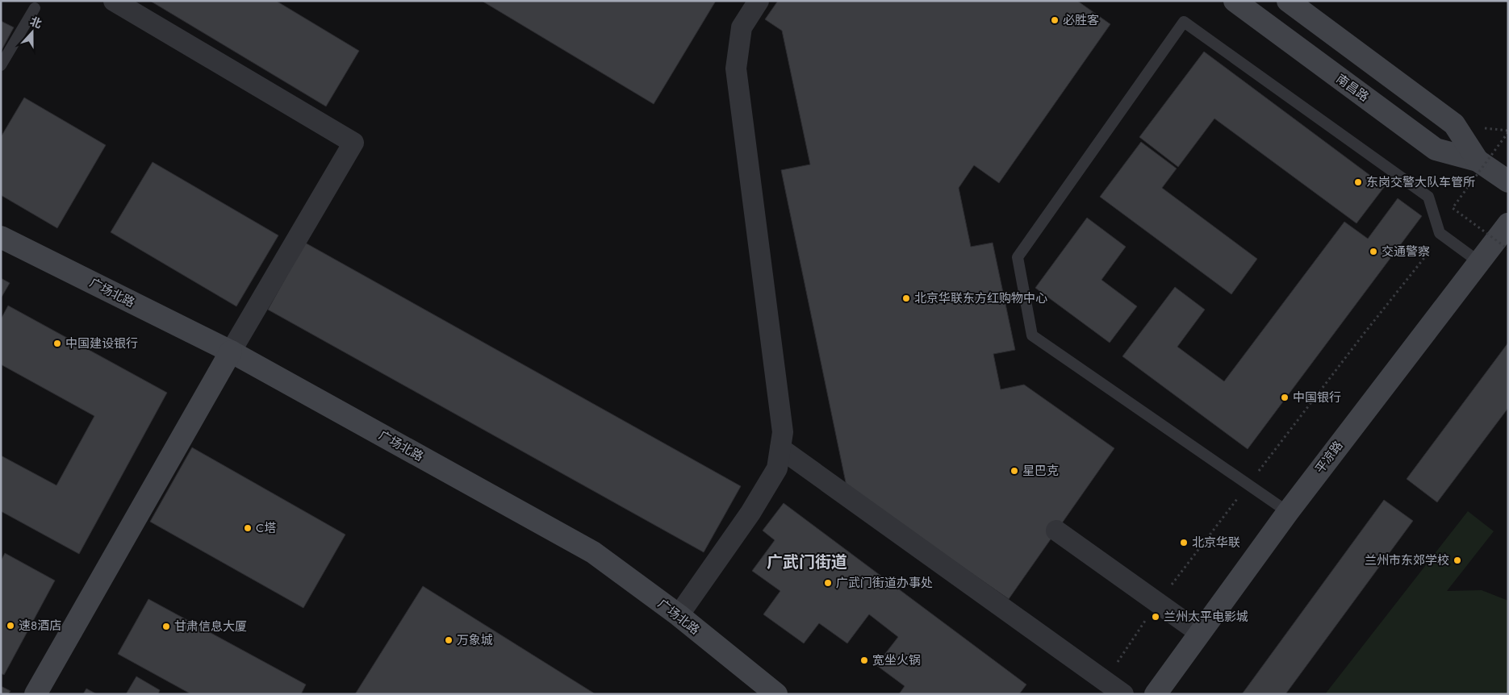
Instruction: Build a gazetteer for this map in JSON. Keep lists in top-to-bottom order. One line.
{"streets":{"street":["南昌路","广场北路","平凉路"]},"districts":["广武门街道"],"places":["必胜客","东岗交警大队车管所","交通警察","北京华联东方红购物中心","中国建设银行","中国银行","星巴克","C塔","北京华联","兰州市东郊学校","广武门街道办事处","兰州太平电影城","速8酒店","甘肃信息大厦","万象城","宽坐火锅"],"north":"top"}
